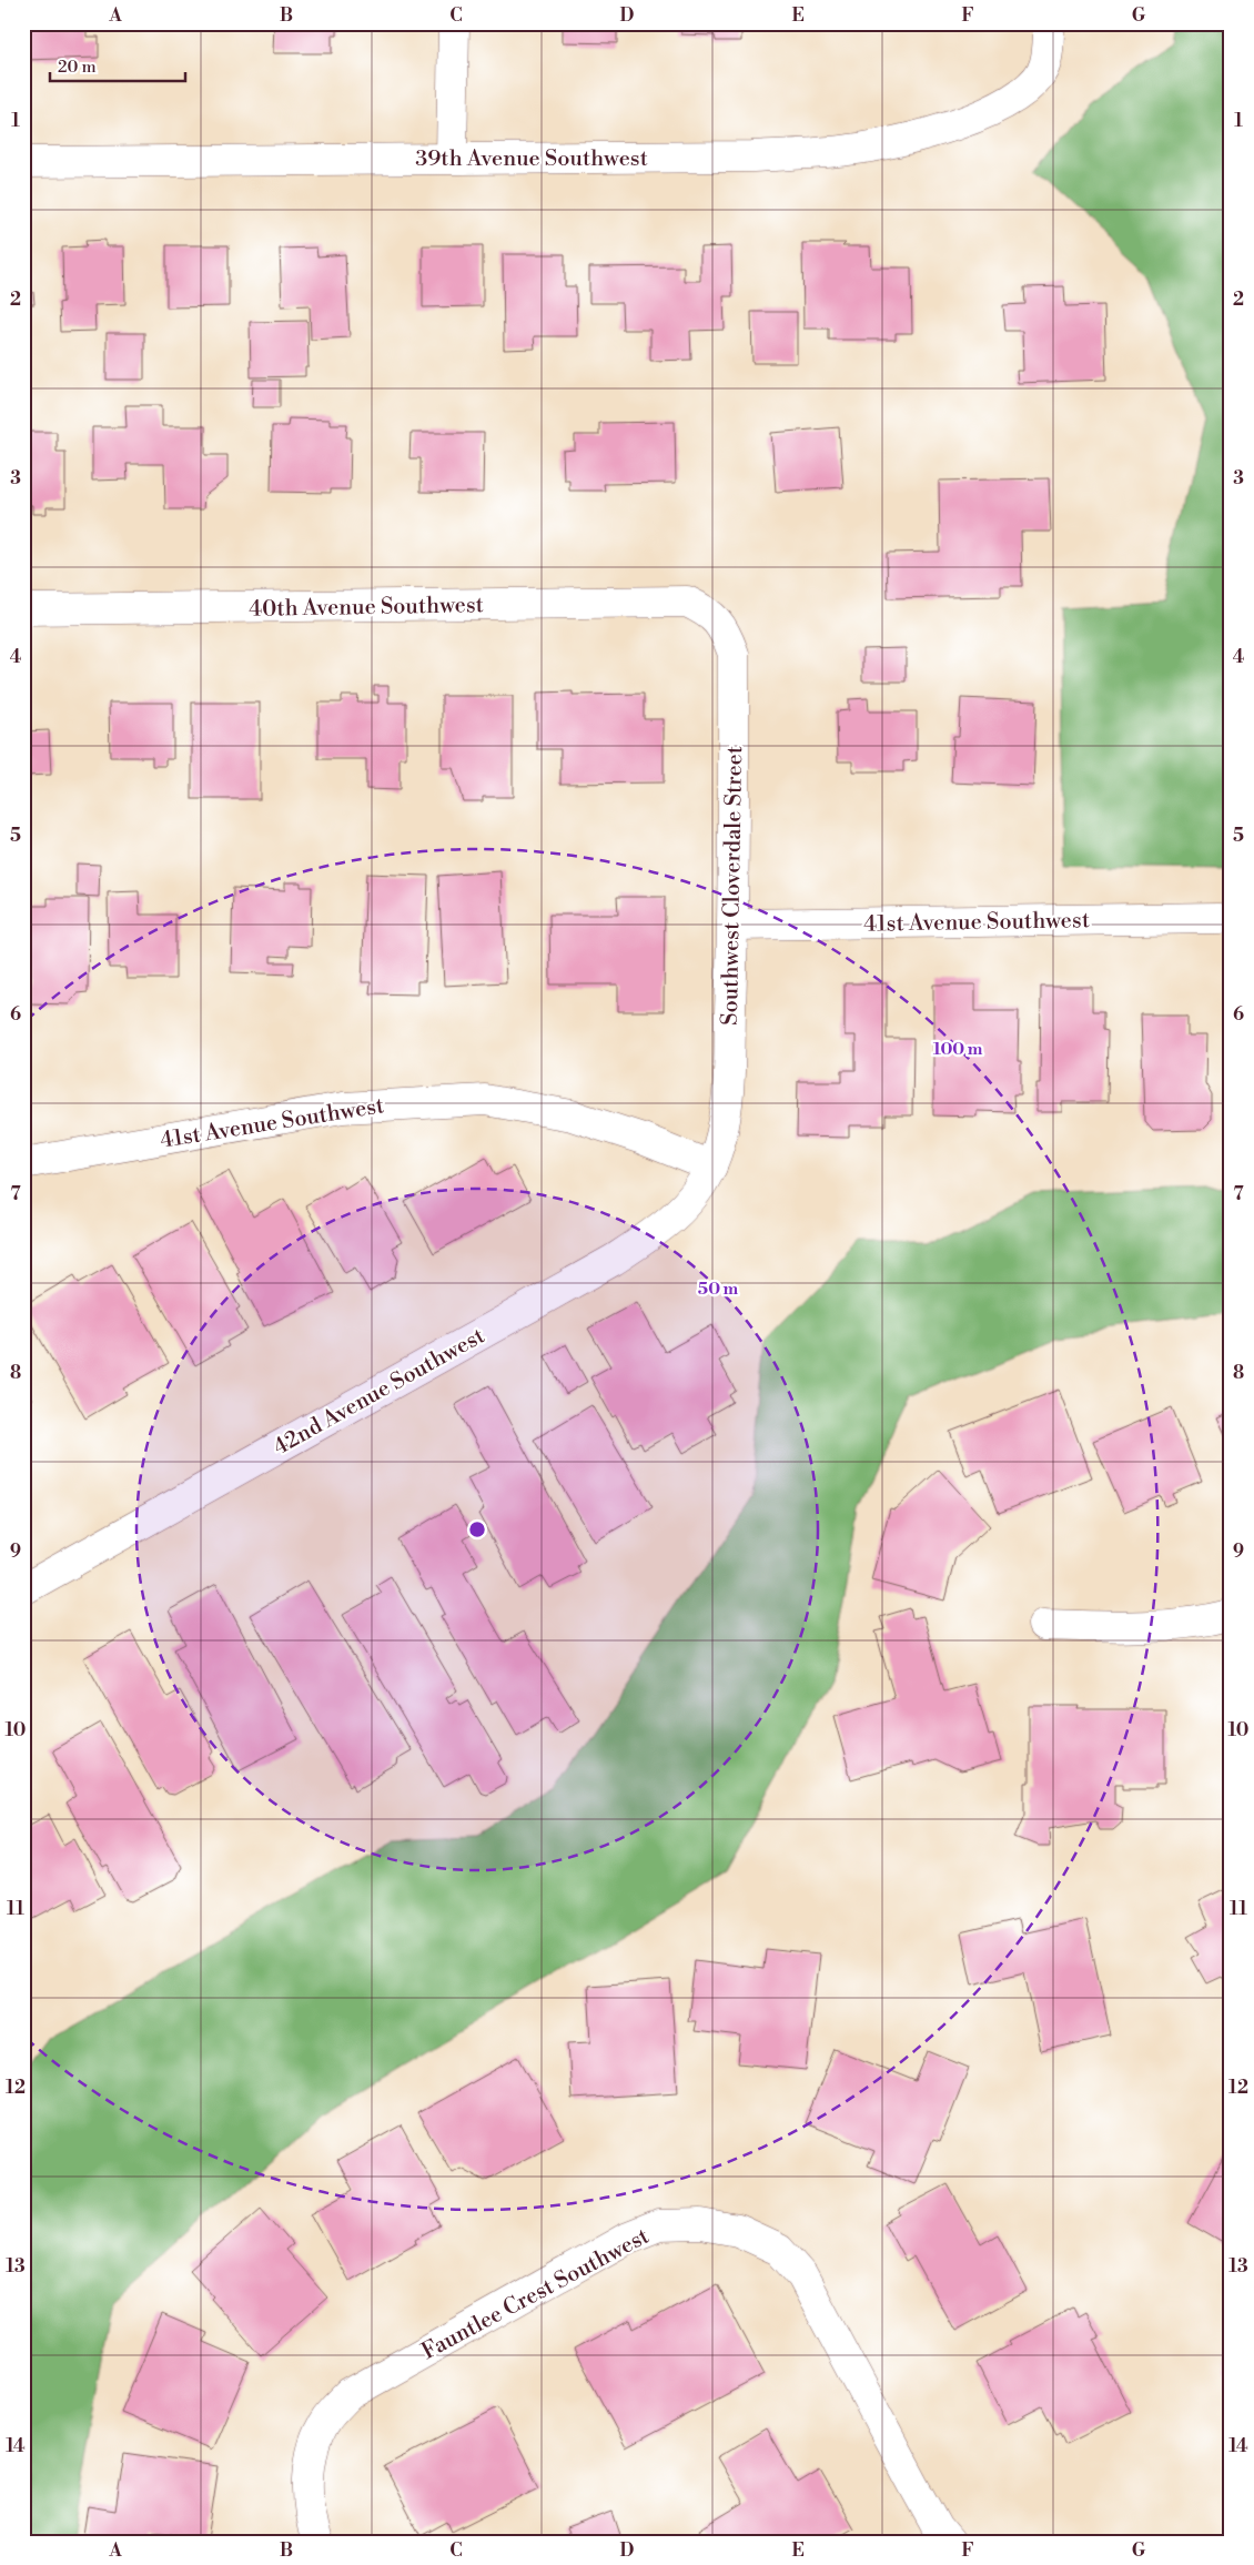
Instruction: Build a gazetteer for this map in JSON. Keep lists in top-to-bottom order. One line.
{"streets":{"street":["39th Avenue Southwest","40th Avenue Southwest","Southwest Cloverdale Street","41st Avenue Southwest","42nd Avenue Southwest","Fauntlee Crest Southwest"]},"crossings":[["40th Avenue Southwest","Southwest Cloverdale Street"],["Southwest Cloverdale Street","41st Avenue Southwest"],["Southwest Cloverdale Street","42nd Avenue Southwest"],["41st Avenue Southwest","42nd Avenue Southwest"]],"scale_bar":"20 m","grid":{"columns":["A","B","C","D","E","F","G"],"rows":["1","2","3","4","5","6","7","8","9","10","11","12","13","14"]},"rings":["100 m","50 m"]}
